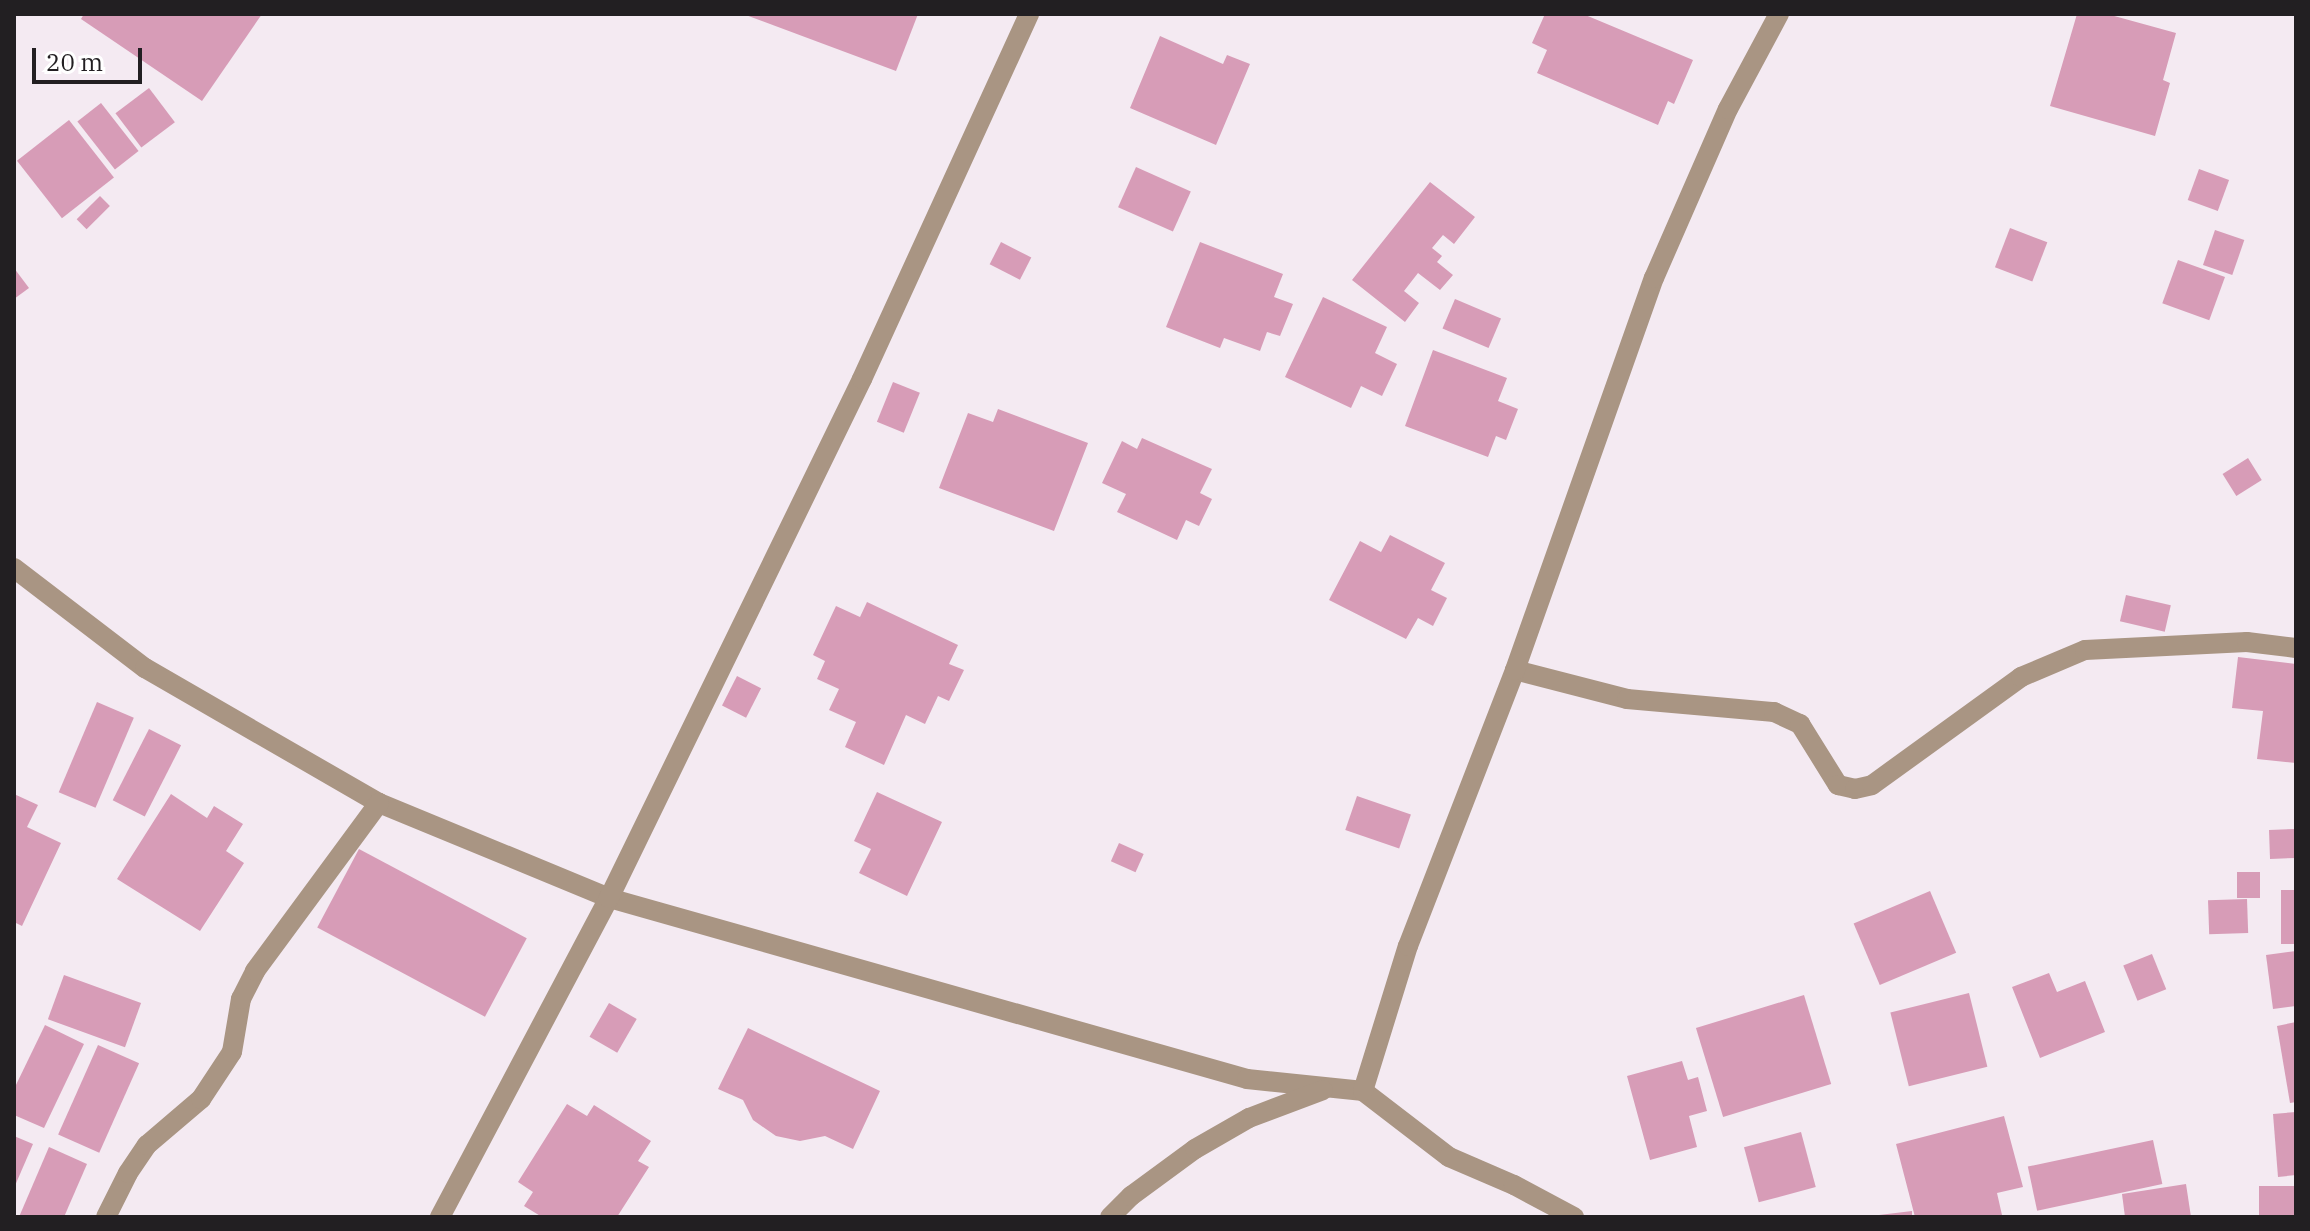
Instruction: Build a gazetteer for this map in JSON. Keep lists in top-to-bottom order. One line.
{"scale_bar":"20 m"}
